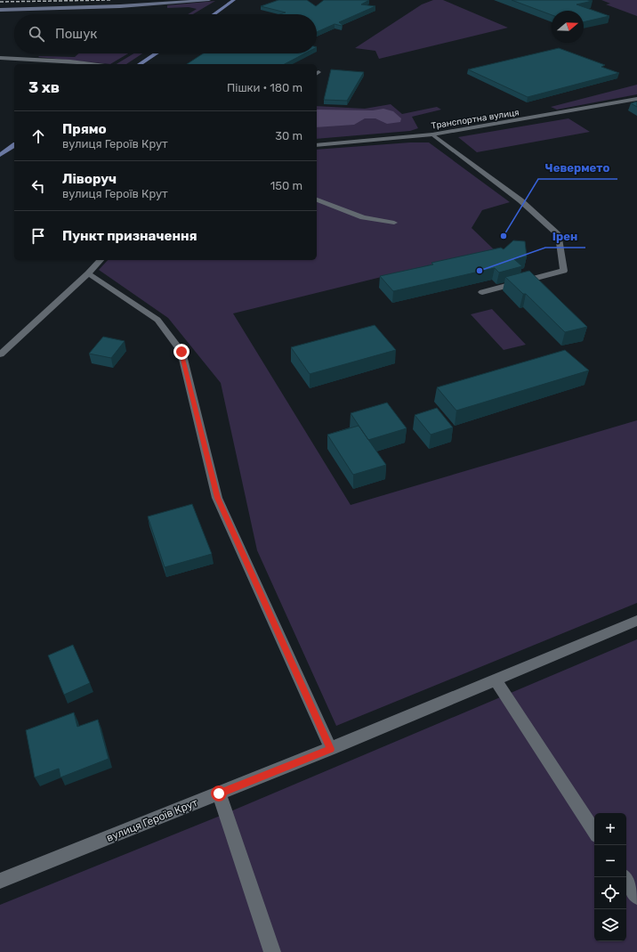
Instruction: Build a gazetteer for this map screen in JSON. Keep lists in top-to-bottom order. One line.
{"streets":{"street":["Транспортна вулиця","вулиця Героїв Крут"]},"places":["Чевермето","Ірен"],"north":"right","page":{"search":"Пошук","heading":["3 хв","Пішки · 180 m"],"list":[["Прямо","вулиця Героїв Крут","30 m"],["Ліворуч","вулиця Героїв Крут","150 m"],"Пункт призначення"],"map_buttons":["+","−"]}}
